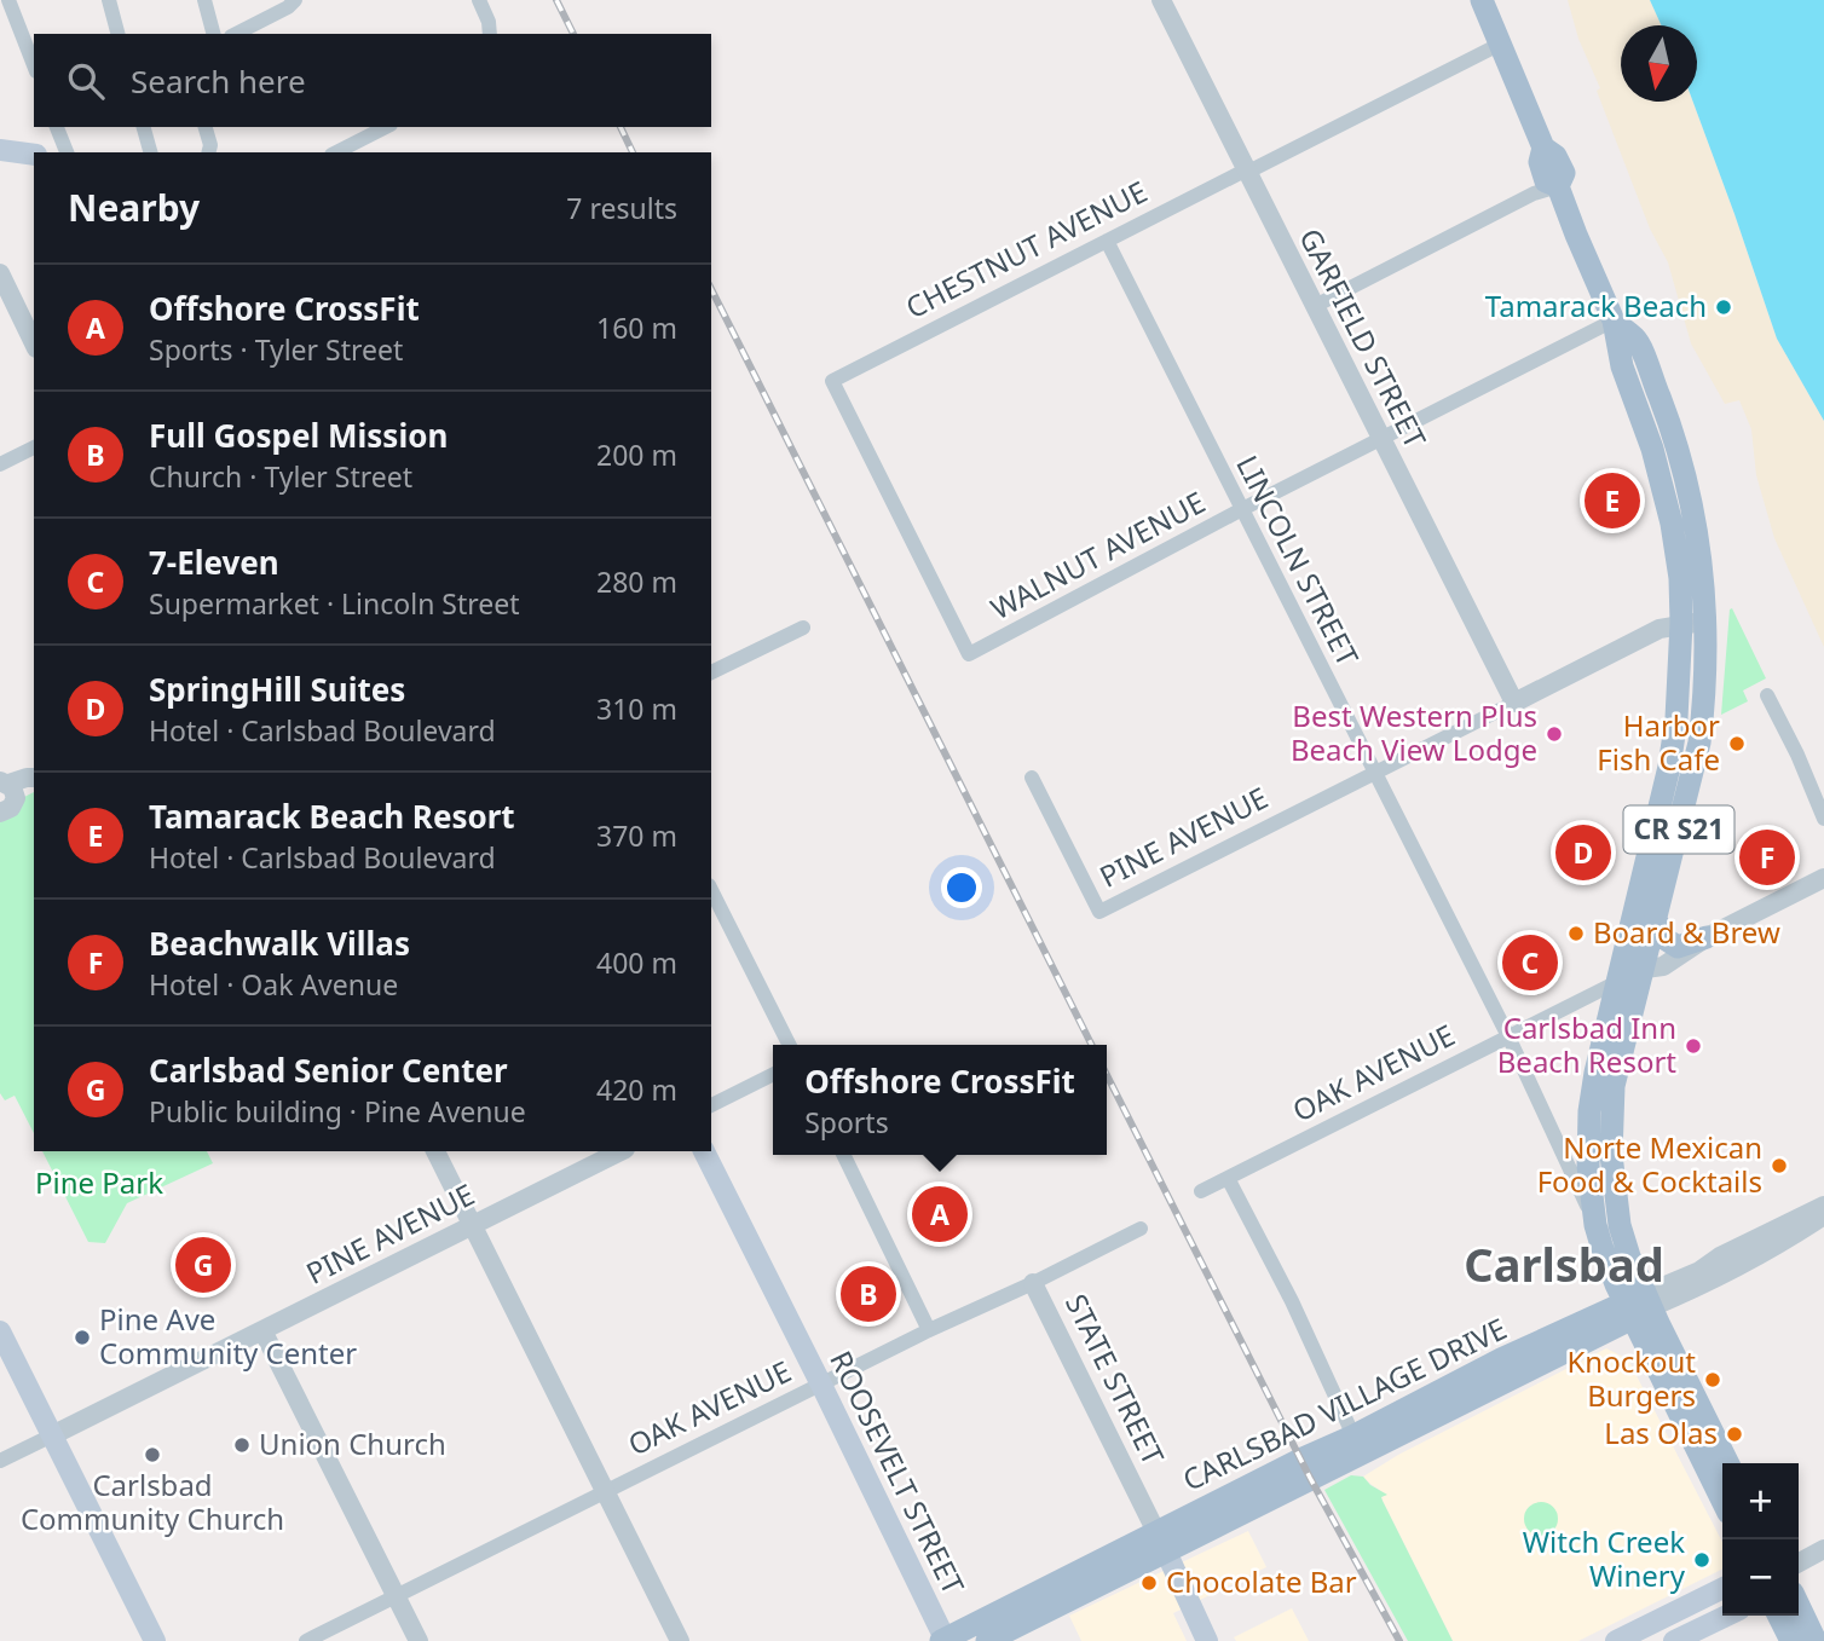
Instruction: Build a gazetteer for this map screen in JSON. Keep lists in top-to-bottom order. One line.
{"streets":{"main road":["CR S21","STATE STREET","CARLSBAD VILLAGE DRIVE","ROOSEVELT STREET"],"street":["CHESTNUT AVENUE","GARFIELD STREET","WALNUT AVENUE","LINCOLN STREET","PINE AVENUE","OAK AVENUE"]},"crossings":[["CHESTNUT AVENUE","GARFIELD STREET"],["CHESTNUT AVENUE","WALNUT AVENUE"],["CHESTNUT AVENUE","LINCOLN STREET"],["CHESTNUT AVENUE","CR S21"],["GARFIELD STREET","WALNUT AVENUE"],["GARFIELD STREET","PINE AVENUE"],["WALNUT AVENUE","LINCOLN STREET"],["WALNUT AVENUE","CR S21"],["LINCOLN STREET","CR S21"],["LINCOLN STREET","PINE AVENUE"],["LINCOLN STREET","OAK AVENUE"],["CR S21","PINE AVENUE"],["CR S21","OAK AVENUE"],["CR S21","CARLSBAD VILLAGE DRIVE"],["OAK AVENUE","STATE STREET"],["OAK AVENUE","ROOSEVELT STREET"],["STATE STREET","CARLSBAD VILLAGE DRIVE"],["CARLSBAD VILLAGE DRIVE","ROOSEVELT STREET"]],"districts":["Carlsbad"],"parks":["Pine Park"],"places":["Tamarack Beach","Best Western Plus Beach View Lodge","Harbor Fish Cafe","Board & Brew","Carlsbad Inn Beach Resort","Norte Mexican Food & Cocktails","Pine Ave Community Center","Knockout Burgers","Las Olas","Union Church","Carlsbad Community Church","Witch Creek Winery","Chocolate Bar"],"north":"bottom","page":{"search":"Search here","heading":["Nearby","7 results"],"list":[{"mark":"A","name":"Offshore CrossFit","note":"Sports · Tyler Street","value":"160 m"},{"mark":"B","name":"Full Gospel Mission","note":"Church · Tyler Street","value":"200 m"},{"mark":"C","name":"7-Eleven","note":"Supermarket · Lincoln Street","value":"280 m"},{"mark":"D","name":"SpringHill Suites","note":"Hotel · Carlsbad Boulevard","value":"310 m"},{"mark":"E","name":"Tamarack Beach Resort","note":"Hotel · Carlsbad Boulevard","value":"370 m"},{"mark":"F","name":"Beachwalk Villas","note":"Hotel · Oak Avenue","value":"400 m"},{"mark":"G","name":"Carlsbad Senior Center","note":"Public building · Pine Avenue","value":"420 m"}],"pins":["E","D","F","C","A","G","B"],"popup":["Offshore CrossFit","Sports"],"map_buttons":["+","−"]}}
